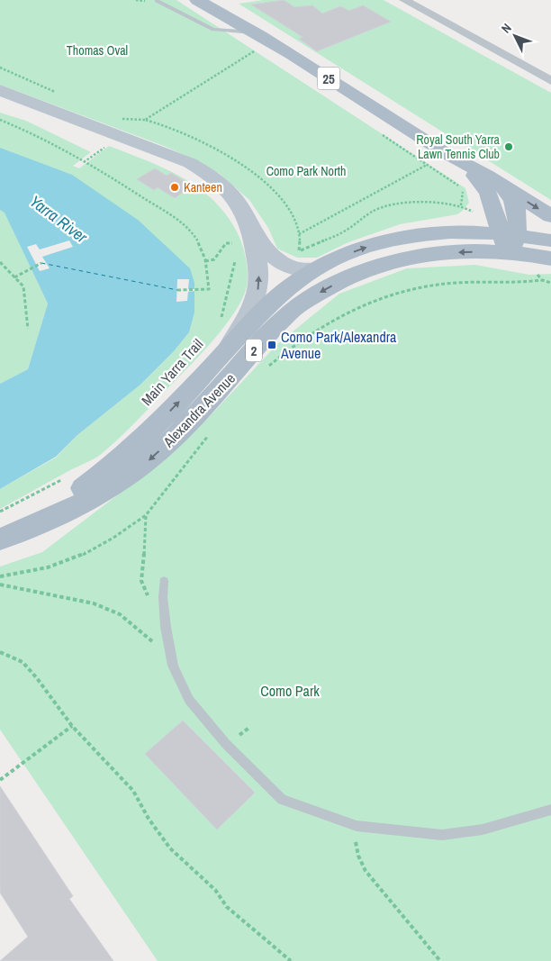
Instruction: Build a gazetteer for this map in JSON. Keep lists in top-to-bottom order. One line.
{"streets":{"main road":["25","2","Alexandra Avenue"]},"crossings":[["25","2"],["25","Alexandra Avenue"],["2","Alexandra Avenue"]],"water":["Yarra River"],"parks":["Thomas Oval","Como Park North","Como Park"],"places":{"other":["Royal South Yarra Lawn Tennis Club","Kanteen"],"transit":["Como Park/Alexandra Avenue"]},"north":"top left"}
